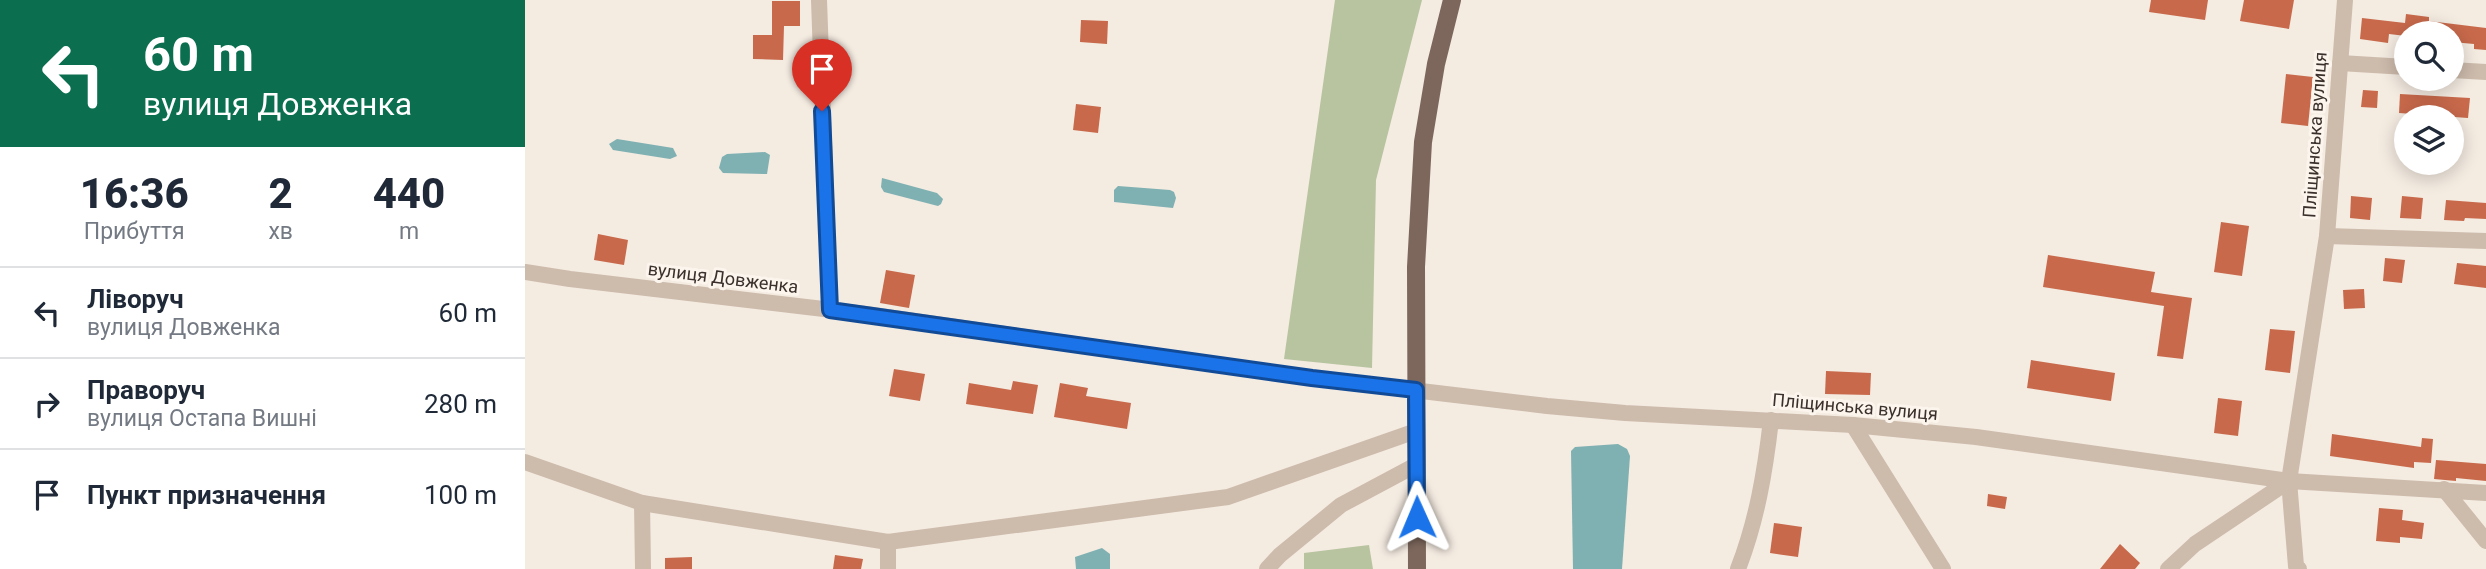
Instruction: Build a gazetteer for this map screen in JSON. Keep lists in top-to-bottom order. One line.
{"streets":{"street":["Пліщинська вулиця","вулиця Довженка"]},"crossings":[["Пліщинська вулиця","вулиця Довженка"]],"page":{"turn":["60 m","вулиця Довженка"],"eta":["16:36","Прибуття","2","хв","440","m"],"list":[{"name":"Ліворуч","note":"вулиця Довженка","value":"60 m"},{"name":"Праворуч","note":"вулиця Остапа Вишні","value":"280 m"},{"name":"Пункт призначення","value":"100 m"}]}}
